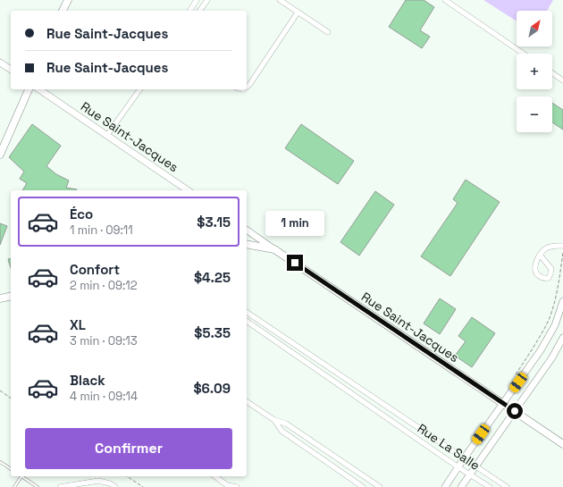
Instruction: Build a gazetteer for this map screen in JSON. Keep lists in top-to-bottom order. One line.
{"streets":{"main road":["Rue Saint-Jacques"],"street":["Rue La Salle"]},"north":"top right","page":{"map_buttons":["+","−"],"banner":["Rue Saint-Jacques","Rue Saint-Jacques"],"list":[{"name":"Éco","note":"1 min · 09:11","value":"$3.15"},{"name":"Confort","note":"2 min · 09:12","value":"$4.25"},{"name":"XL","note":"3 min · 09:13","value":"$5.35"},{"name":"Black","note":"4 min · 09:14","value":"$6.09"}],"bubble":"1 min","buttons":"Confirmer"}}
